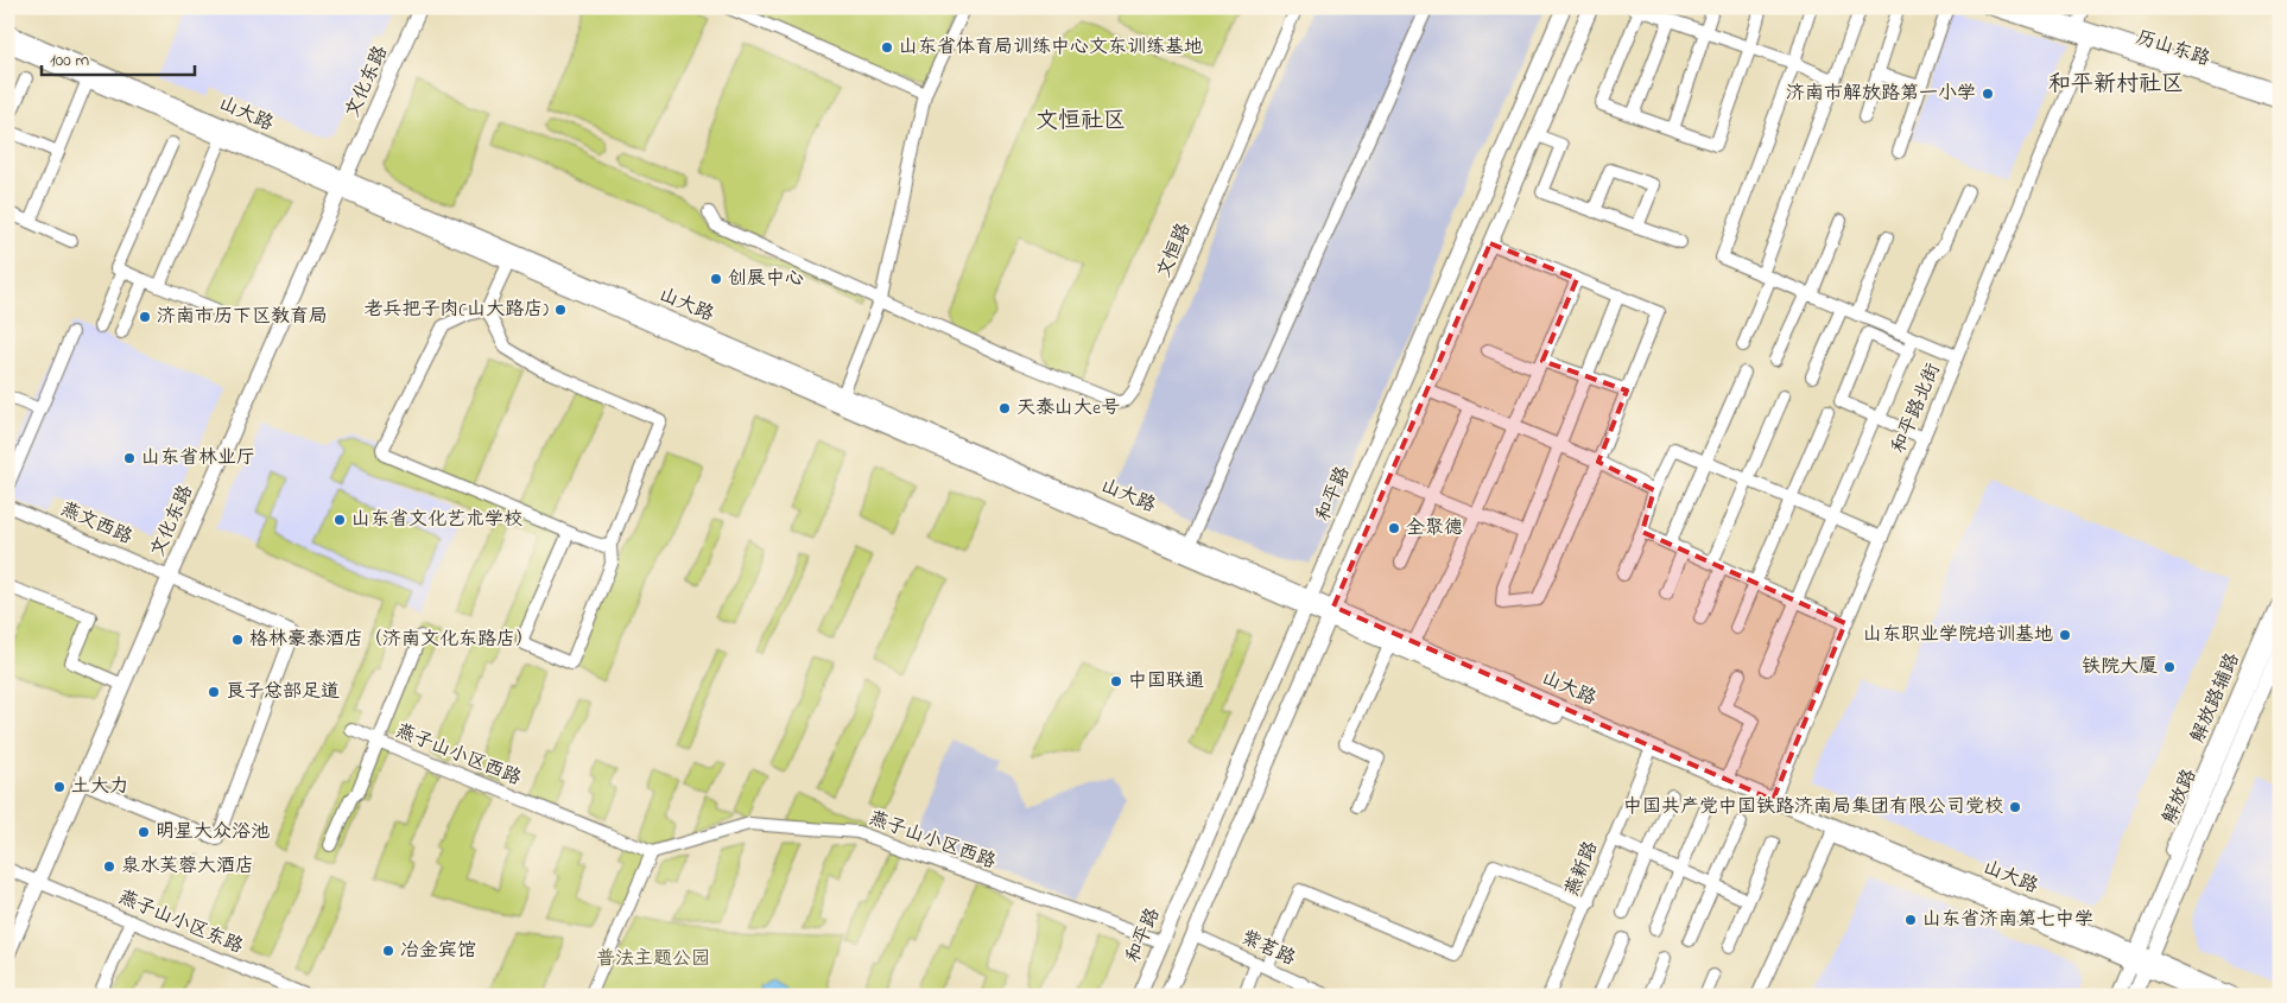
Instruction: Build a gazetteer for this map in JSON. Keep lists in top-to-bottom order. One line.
{"streets":{"main road":["文化东路","山大路","和平路","解放路"],"street":["历山东路","文恒路","和平路北街","燕文西路","解放路辅路","燕子山小区西路","燕新路","燕子山小区东路","紫茗路"]},"crossings":[["历山东路","和平路北街"],["文化东路","山大路"],["文化东路","燕文西路"],["文化东路","燕子山小区东路"],["山大路","和平路北街"],["山大路","和平路"],["山大路","解放路"],["山大路","燕新路"],["和平路","燕子山小区西路"],["解放路辅路","解放路"]],"districts":["和平新村社区","文恒社区"],"parks":["普法主题公园"],"places":["山东省体育局训练中心文东训练基地","济南市解放路第一小学","创展中心","老兵把子肉(山大路店)","济南市历下区教育局","天泰山大e号","山东省林业厅","山东省文化艺术学校","全聚德","山东职业学院培训基地","格林豪泰酒店（济南文化东路店）","铁院大厦","中国联通","良子总部足道","土大力","中国共产党中国铁路济南局集团有限公司党校","明星大众浴池","泉水芙蓉大酒店","山东省济南第七中学","冶金宾馆"],"scale_bar":"100 m"}
